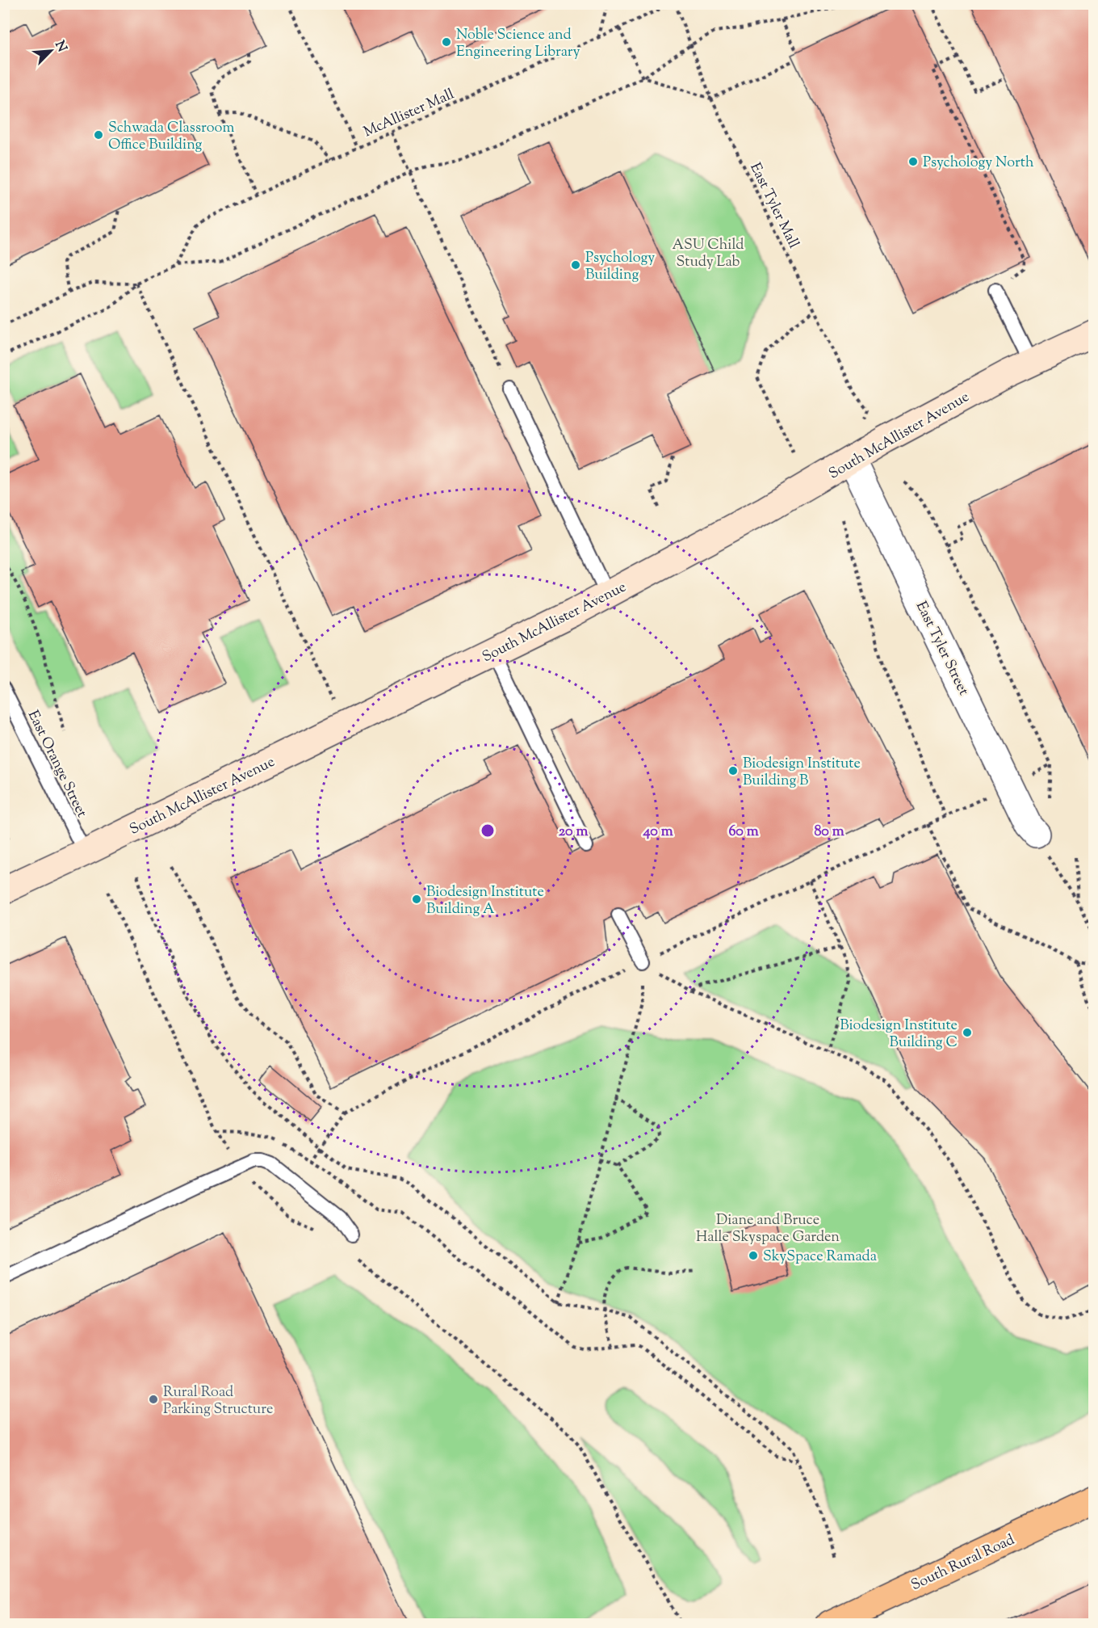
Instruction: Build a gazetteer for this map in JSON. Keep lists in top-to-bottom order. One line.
{"streets":{"main road":["South Rural Road"],"street":["South McAllister Avenue","East Tyler Street"],"lane":["East Orange Street"],"path":["McAllister Mall","East Tyler Mall"]},"crossings":[["McAllister Mall","East Tyler Mall"],["South McAllister Avenue","East Tyler Street"],["South McAllister Avenue","East Orange Street"]],"parks":["ASU Child Study Lab","Diane and Bruce Halle Skyspace Garden"],"places":["Noble Science and Engineering Library","Schwada Classroom Office Building","Psychology North","Psychology Building","Biodesign Institute Building B","Biodesign Institute Building A","Biodesign Institute Building C","SkySpace Ramada","Rural Road Parking Structure"],"north":"top right","rings":["20 m","40 m","60 m","80 m"]}
